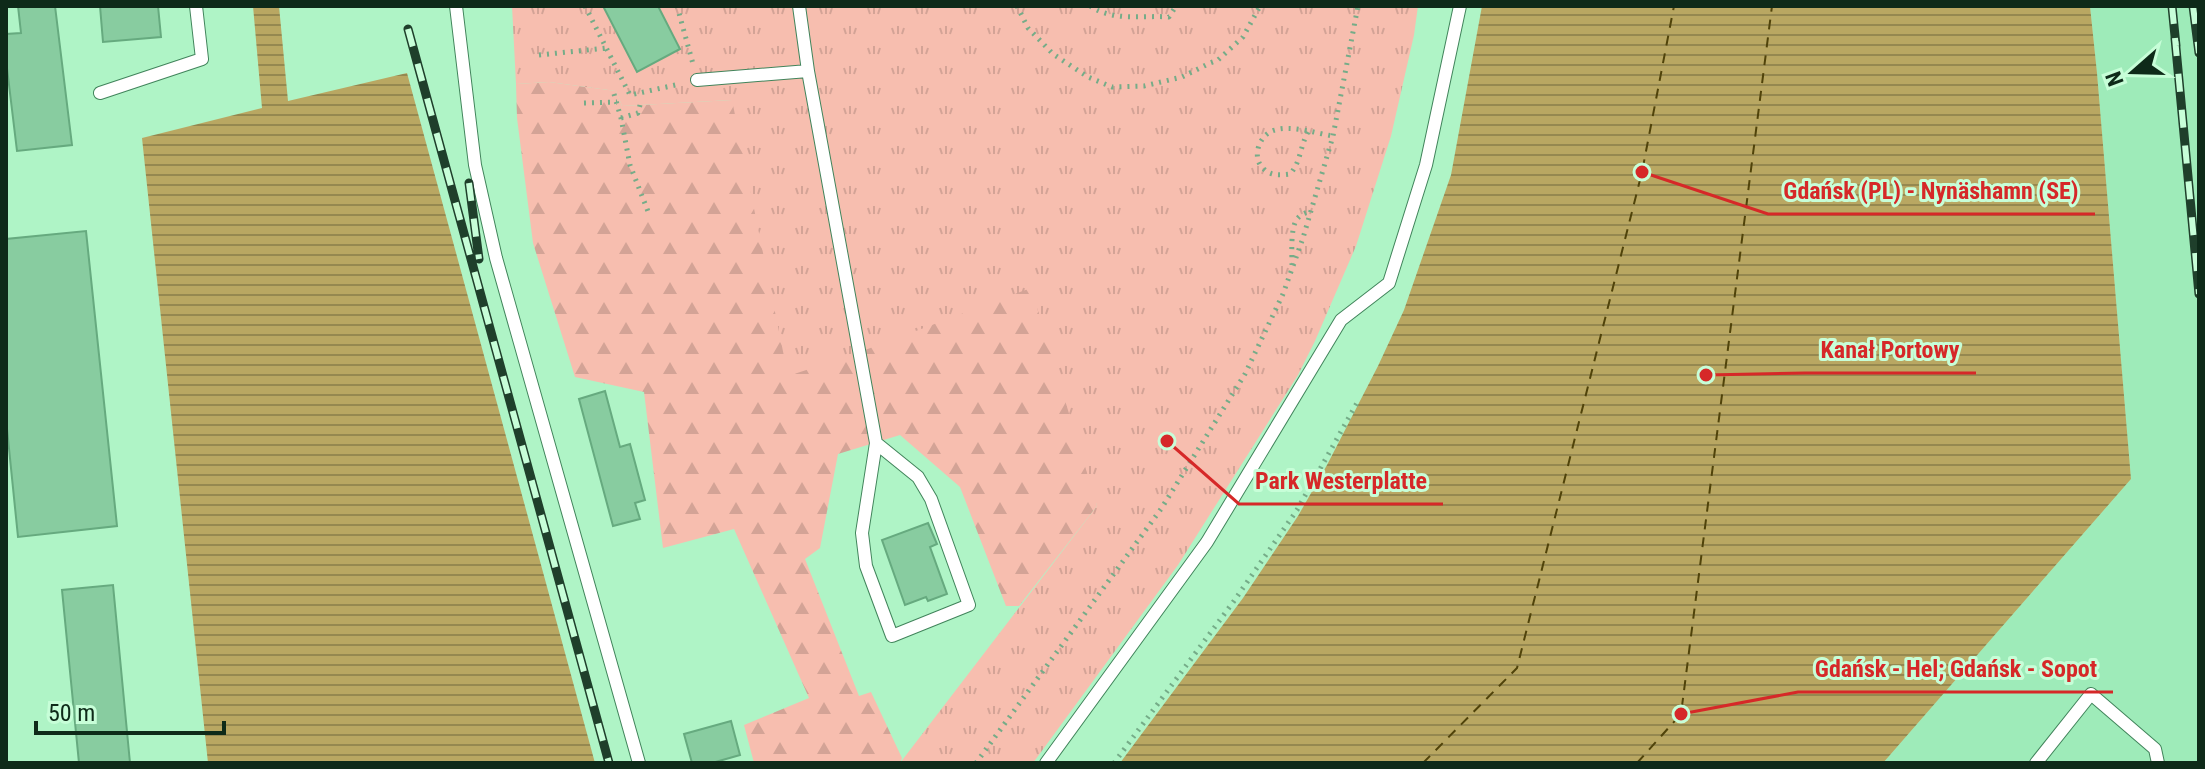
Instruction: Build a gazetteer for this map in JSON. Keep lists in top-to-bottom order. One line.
{"places":["Gdańsk (PL) - Nynäshamn (SE)","Kanał Portowy","Park Westerplatte","Gdańsk - Hel; Gdańsk - Sopot"],"scale_bar":"50 m","north":"left"}
